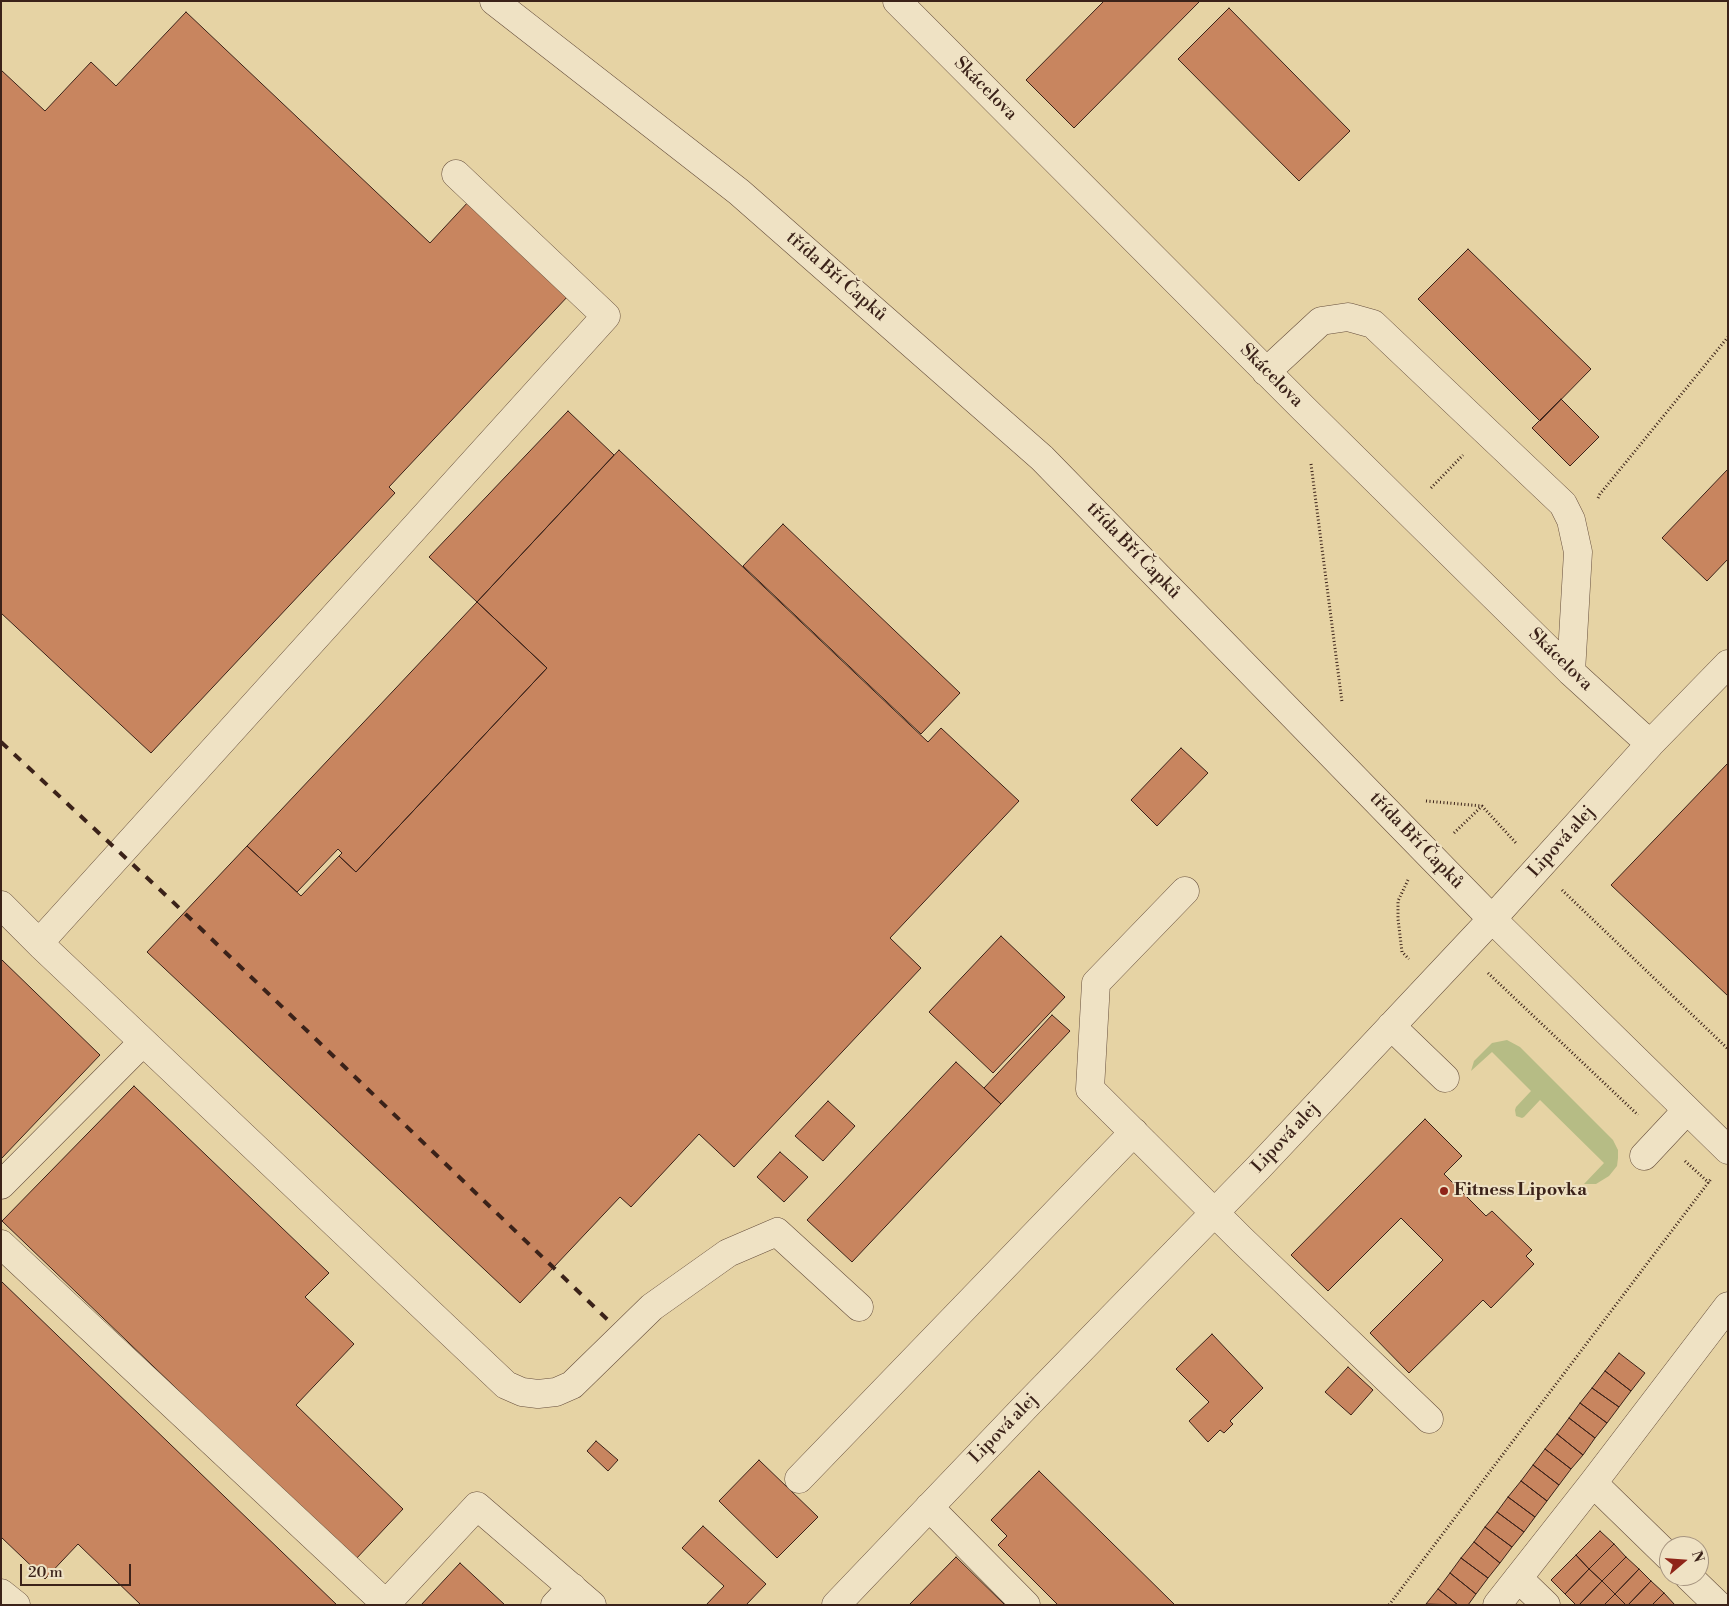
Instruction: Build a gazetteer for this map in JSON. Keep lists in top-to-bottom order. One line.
{"streets":{"street":["Skácelova","třída Bří Čapků","Lipová alej"]},"crossings":[["Skácelova","Lipová alej"],["třída Bří Čapků","Lipová alej"]],"places":["Fitness Lipovka"],"scale_bar":"20 m","north":"right"}
